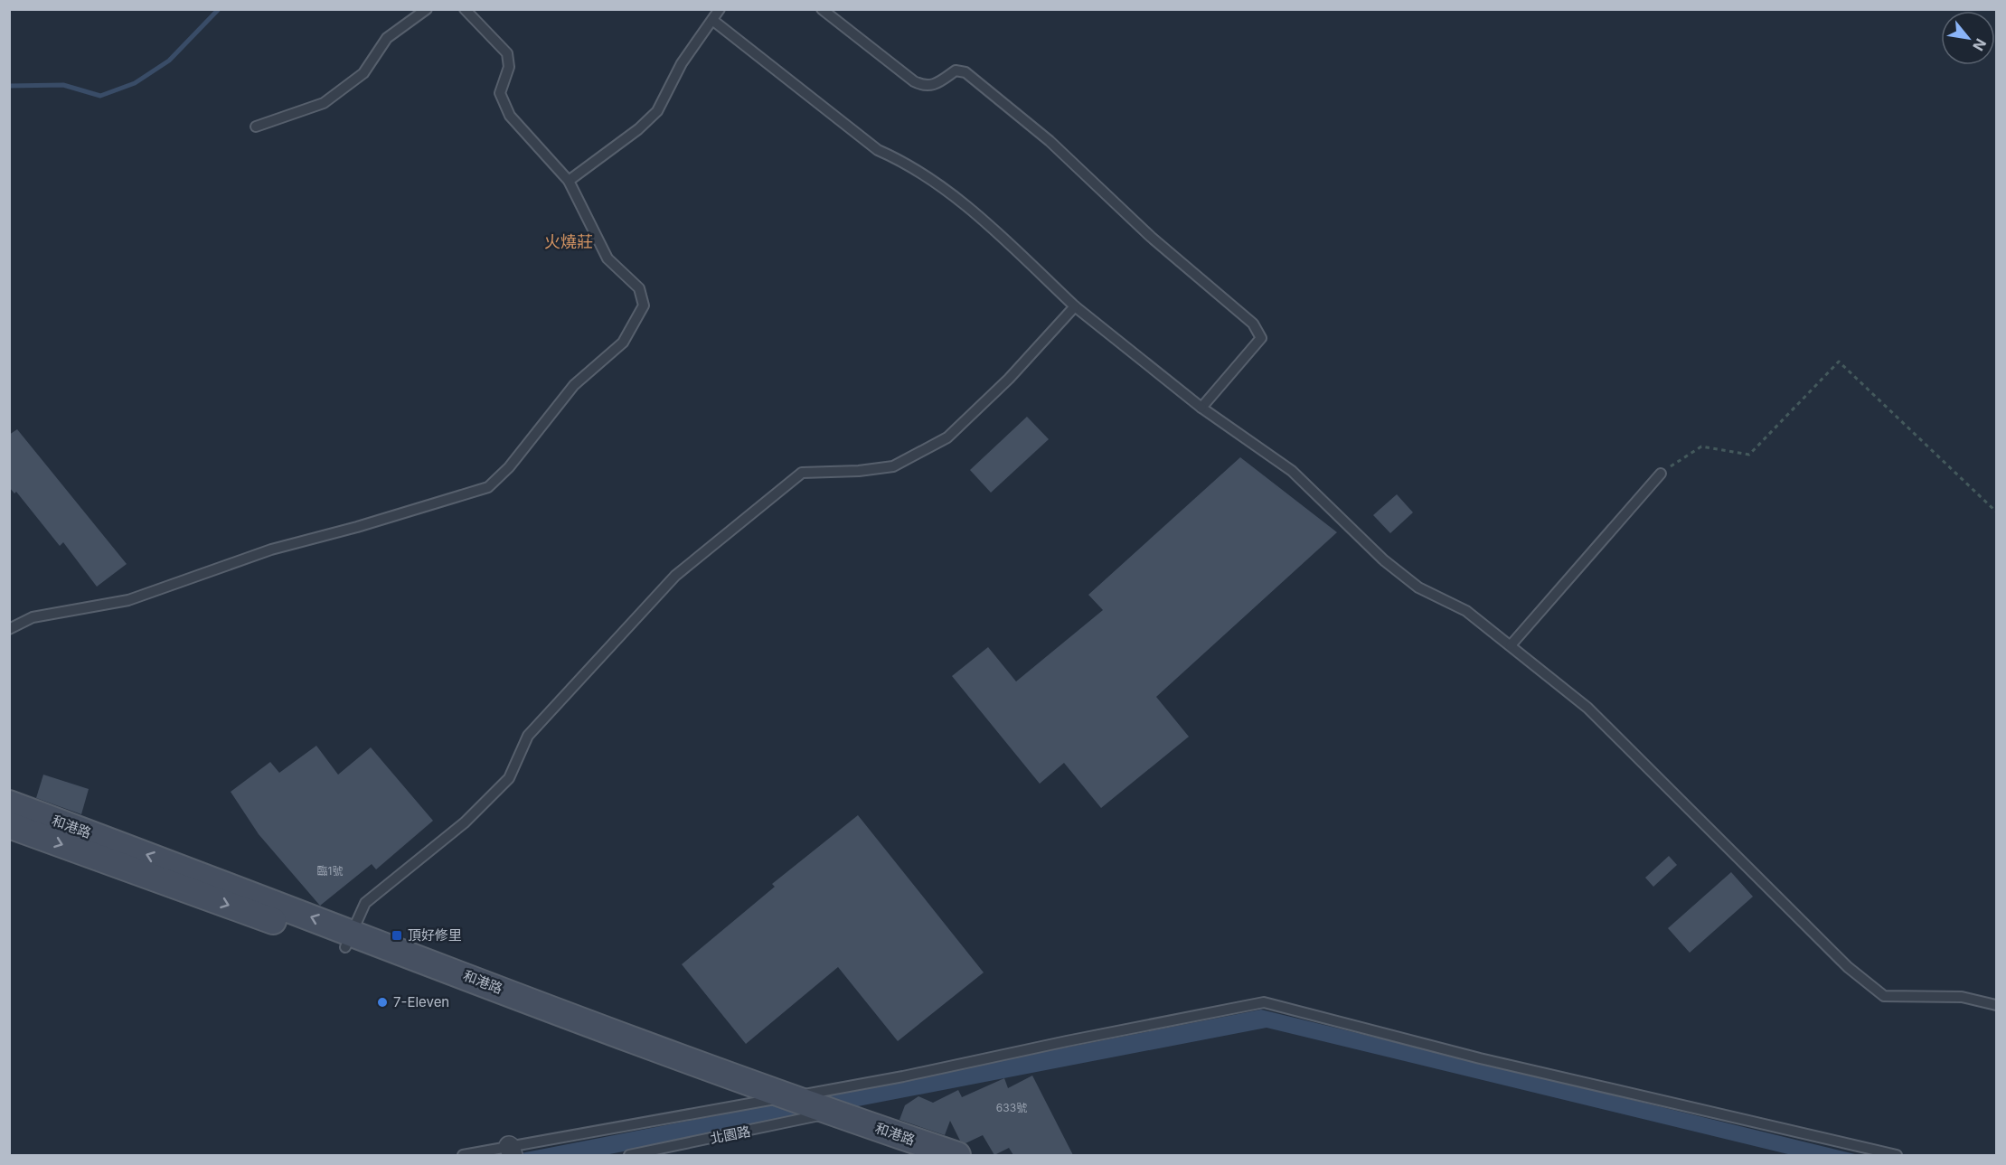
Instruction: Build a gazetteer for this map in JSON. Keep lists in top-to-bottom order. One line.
{"streets":{"main road":["和港路"],"lane":["北園路"]},"crossings":[["和港路","北園路"]],"districts":["火燒莊"],"places":{"transit":["頂好修里"],"other":["7-Eleven"]},"house_numbers":["臨1號","633號"],"north":"bottom right"}
